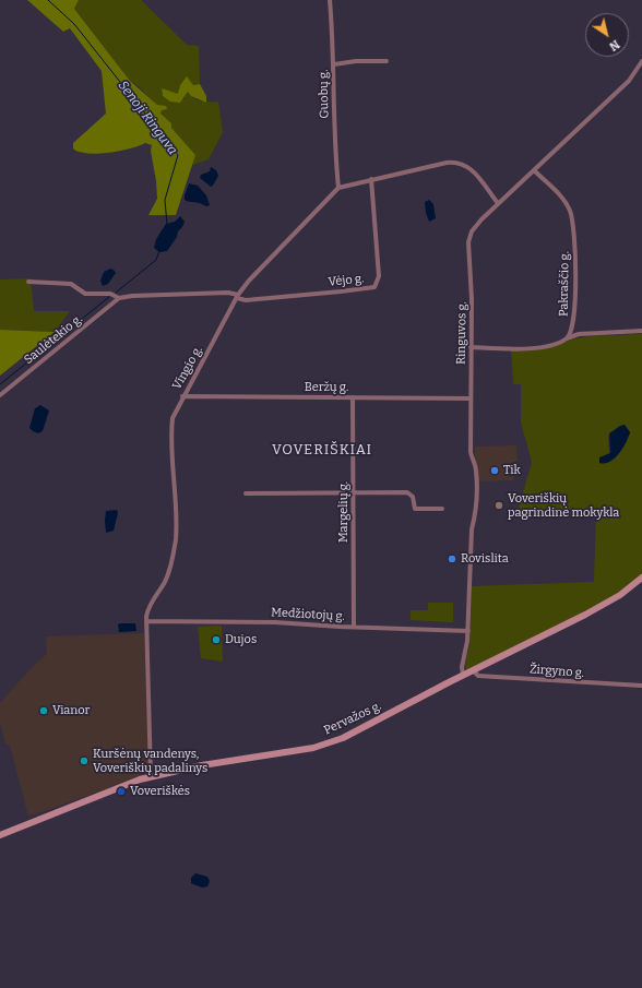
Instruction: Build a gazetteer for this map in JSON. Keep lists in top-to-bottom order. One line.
{"streets":{"main road":["Pervažos g."],"street":["Guobų g.","Vėjo g.","Pakraščio g.","Ringuvos g.","Saulėtekio g.","Vingio g.","Beržų g.","Margelių g.","Medžiotojų g.","Žirgyno g."]},"crossings":[["Guobų g.","Vingio g."],["Vėjo g.","Vingio g."],["Pakraščio g.","Ringuvos g."],["Ringuvos g.","Beržų g."],["Ringuvos g.","Medžiotojų g."],["Ringuvos g.","Pervažos g."],["Vingio g.","Beržų g."],["Vingio g.","Medžiotojų g."],["Vingio g.","Pervažos g."],["Beržų g.","Margelių g."],["Margelių g.","Medžiotojų g."],["Žirgyno g.","Pervažos g."]],"districts":["VOVERIŠKIAI"],"water":["Senoji Ringuva"],"places":["Tik","Voveriškių pagrindinė mokykla","Rovislita","Dujos","Vianor","Kuršėnų vandenys, Voveriškių padalinys","Voveriškės"],"north":"bottom right"}
